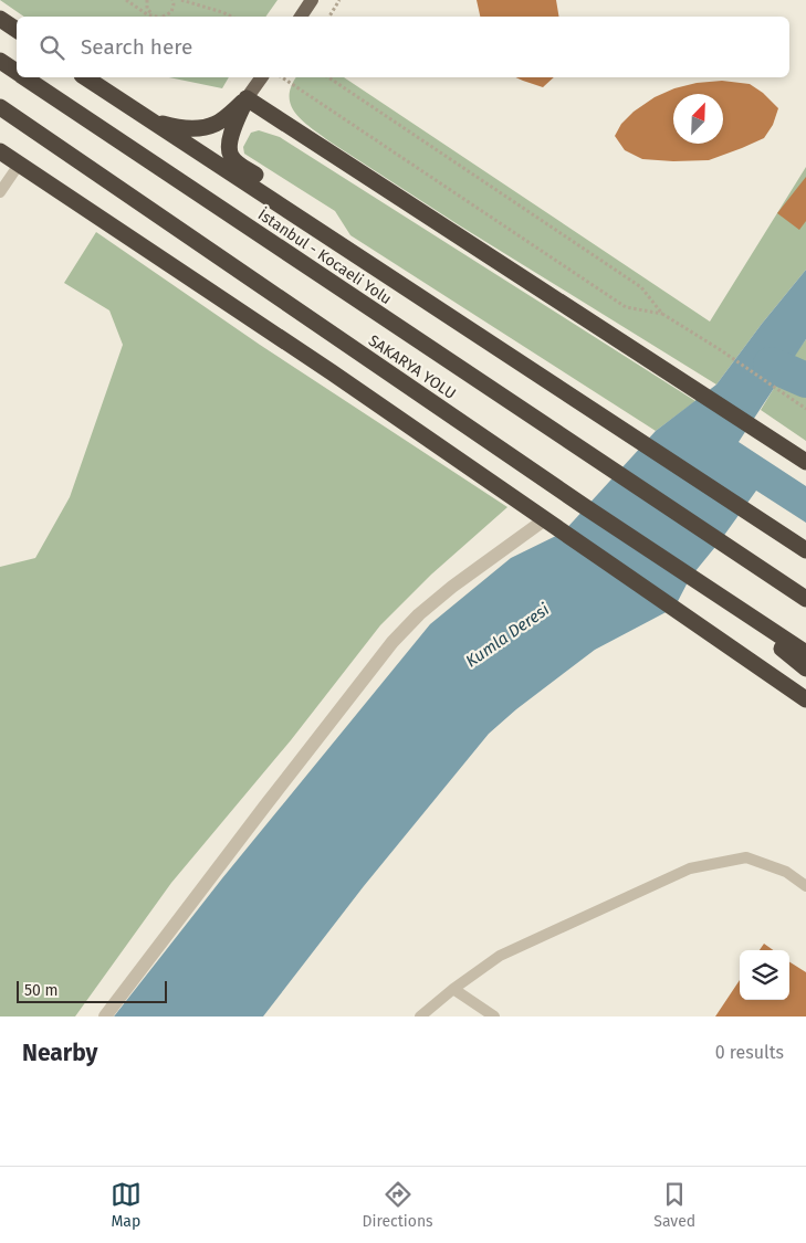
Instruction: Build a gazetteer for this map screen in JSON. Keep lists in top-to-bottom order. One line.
{"streets":{"highway":["İstanbul - Kocaeli Yolu","SAKARYA YOLU"]},"water":["Kumla Deresi"],"scale_bar":"50 m","north":"top right","page":{"search":"Search here","scale":"50 m","heading":["Nearby","0 results"],"nav":["Map","Directions","Saved"]}}
